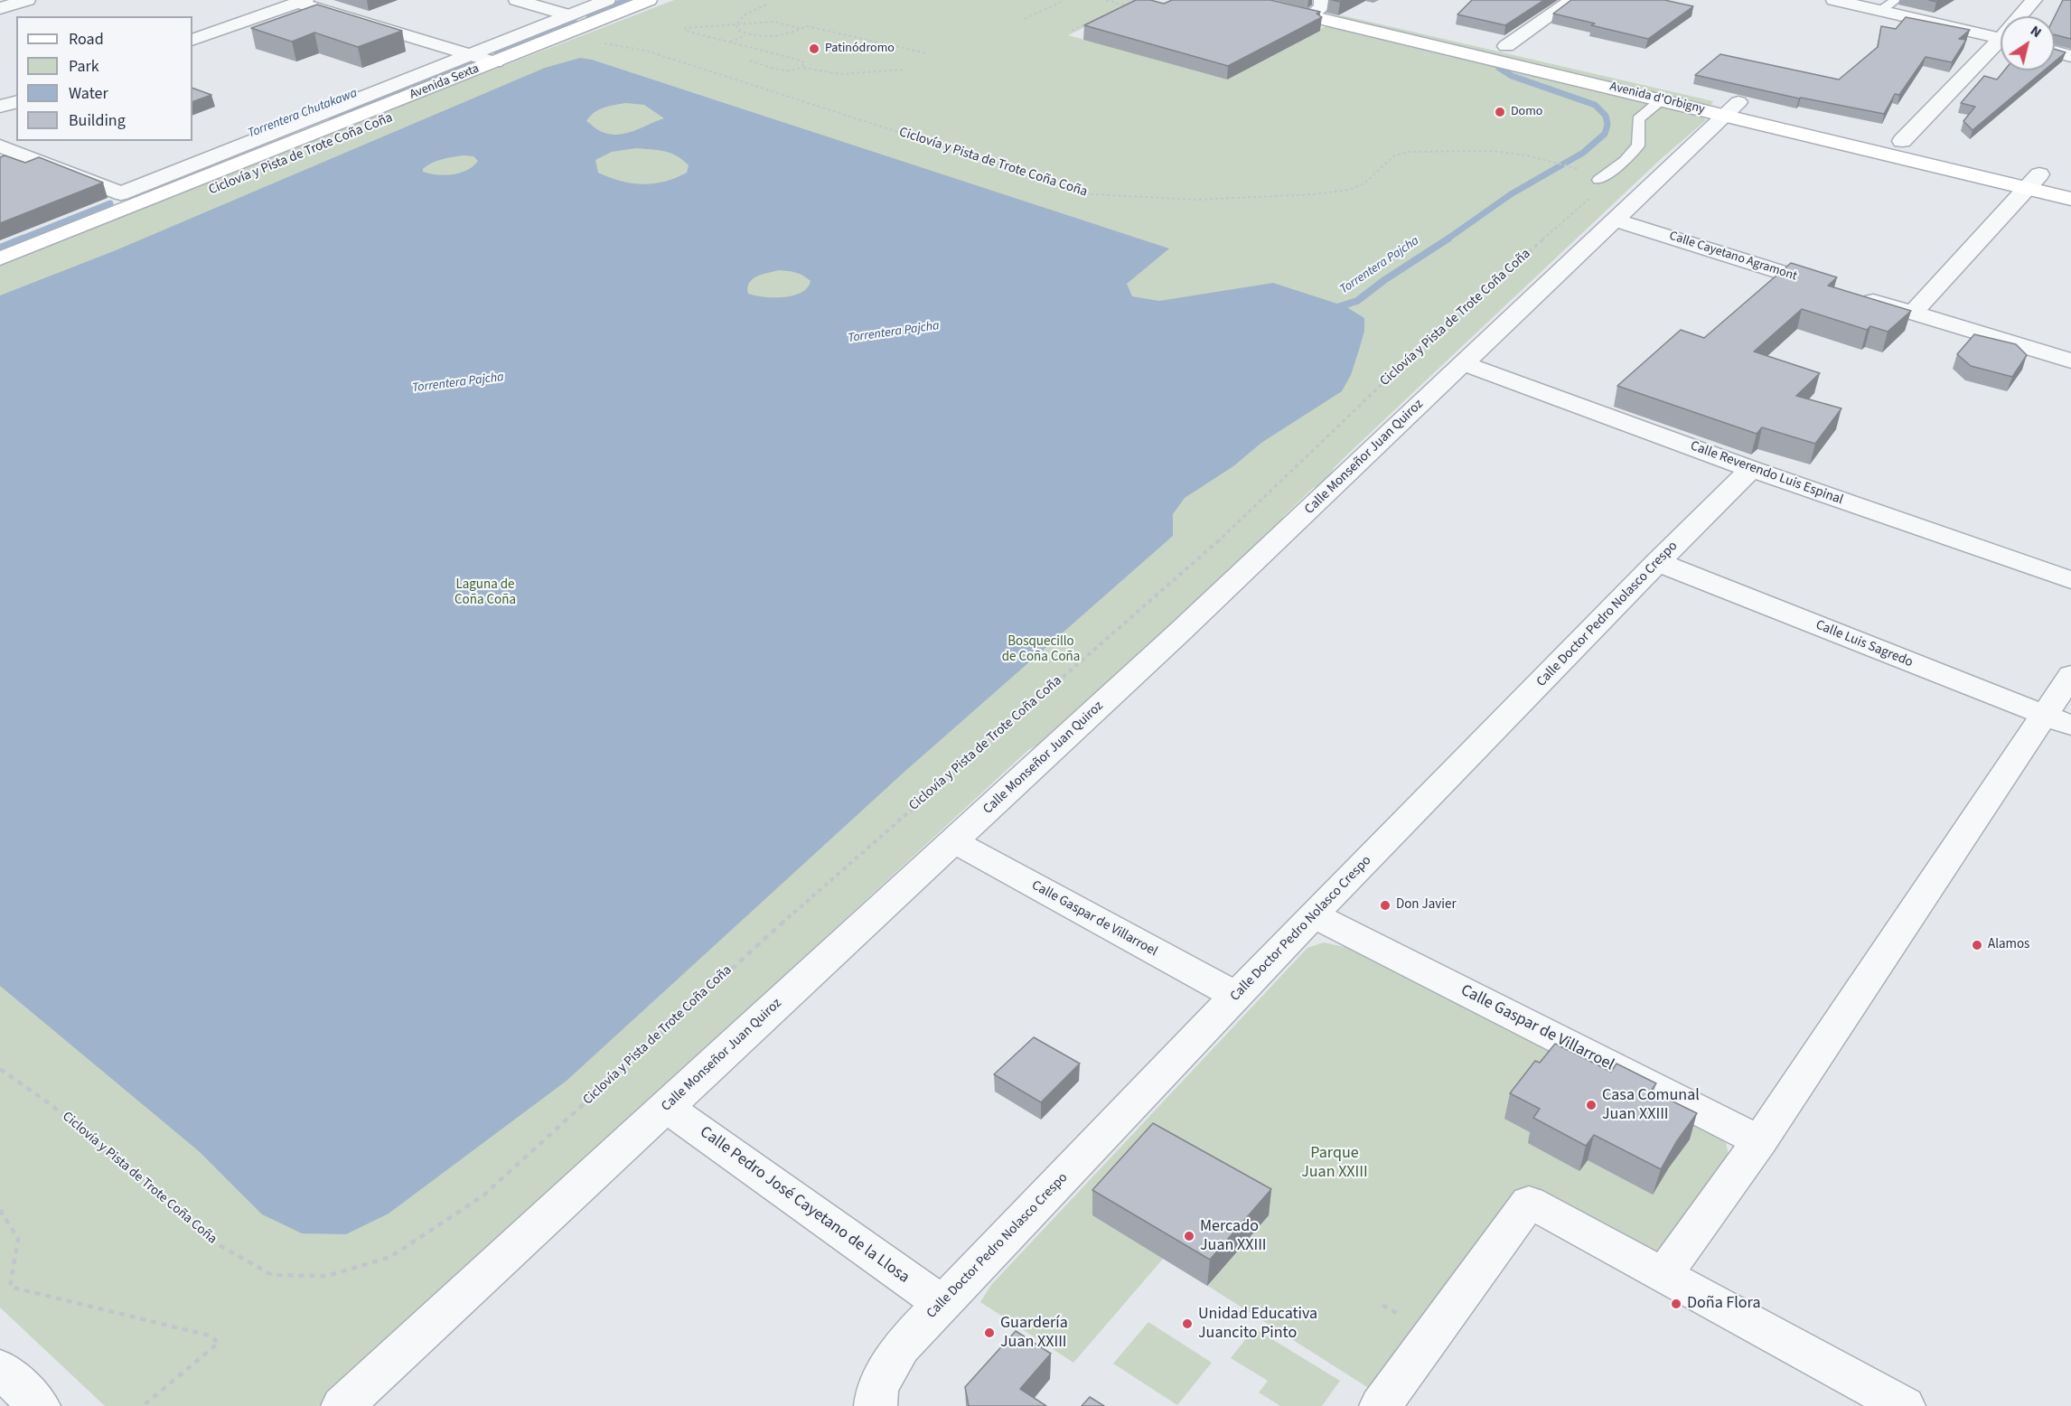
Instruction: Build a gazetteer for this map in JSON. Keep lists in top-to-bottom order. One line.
{"streets":{"main road":["Avenida Sexta","Avenida d'Orbigny"],"street":["Calle Cayetano Agramont","Calle Monseñor Juan Quiroz","Calle Reverendo Luis Espinal","Calle Doctor Pedro Nolasco Crespo","Calle Luis Sagredo","Calle Gaspar de Villarroel","Calle Pedro José Cayetano de la Llosa"],"path":["Ciclovía y Pista de Trote Coña Coña"]},"crossings":[["Avenida d'Orbigny","Calle Monseñor Juan Quiroz"],["Calle Cayetano Agramont","Calle Monseñor Juan Quiroz"],["Calle Monseñor Juan Quiroz","Calle Reverendo Luis Espinal"],["Calle Monseñor Juan Quiroz","Calle Gaspar de Villarroel"],["Calle Monseñor Juan Quiroz","Calle Pedro José Cayetano de la Llosa"],["Calle Reverendo Luis Espinal","Calle Doctor Pedro Nolasco Crespo"],["Calle Doctor Pedro Nolasco Crespo","Calle Luis Sagredo"],["Calle Doctor Pedro Nolasco Crespo","Calle Gaspar de Villarroel"],["Calle Doctor Pedro Nolasco Crespo","Calle Pedro José Cayetano de la Llosa"]],"water":["Torrentera Chutakawa","Torrentera Pajcha"],"parks":["Laguna de Coña Coña","Bosquecillo de Coña Coña","Parque Juan XXIII"],"places":["Patinódromo","Domo","Don Javier","Alamos","Casa Comunal Juan XXIII","Mercado Juan XXIII","Doña Flora","Unidad Educativa Juancito Pinto","Guardería Juan XXIII"],"legend":["Road","Park","Water","Building"],"north":"top right"}
